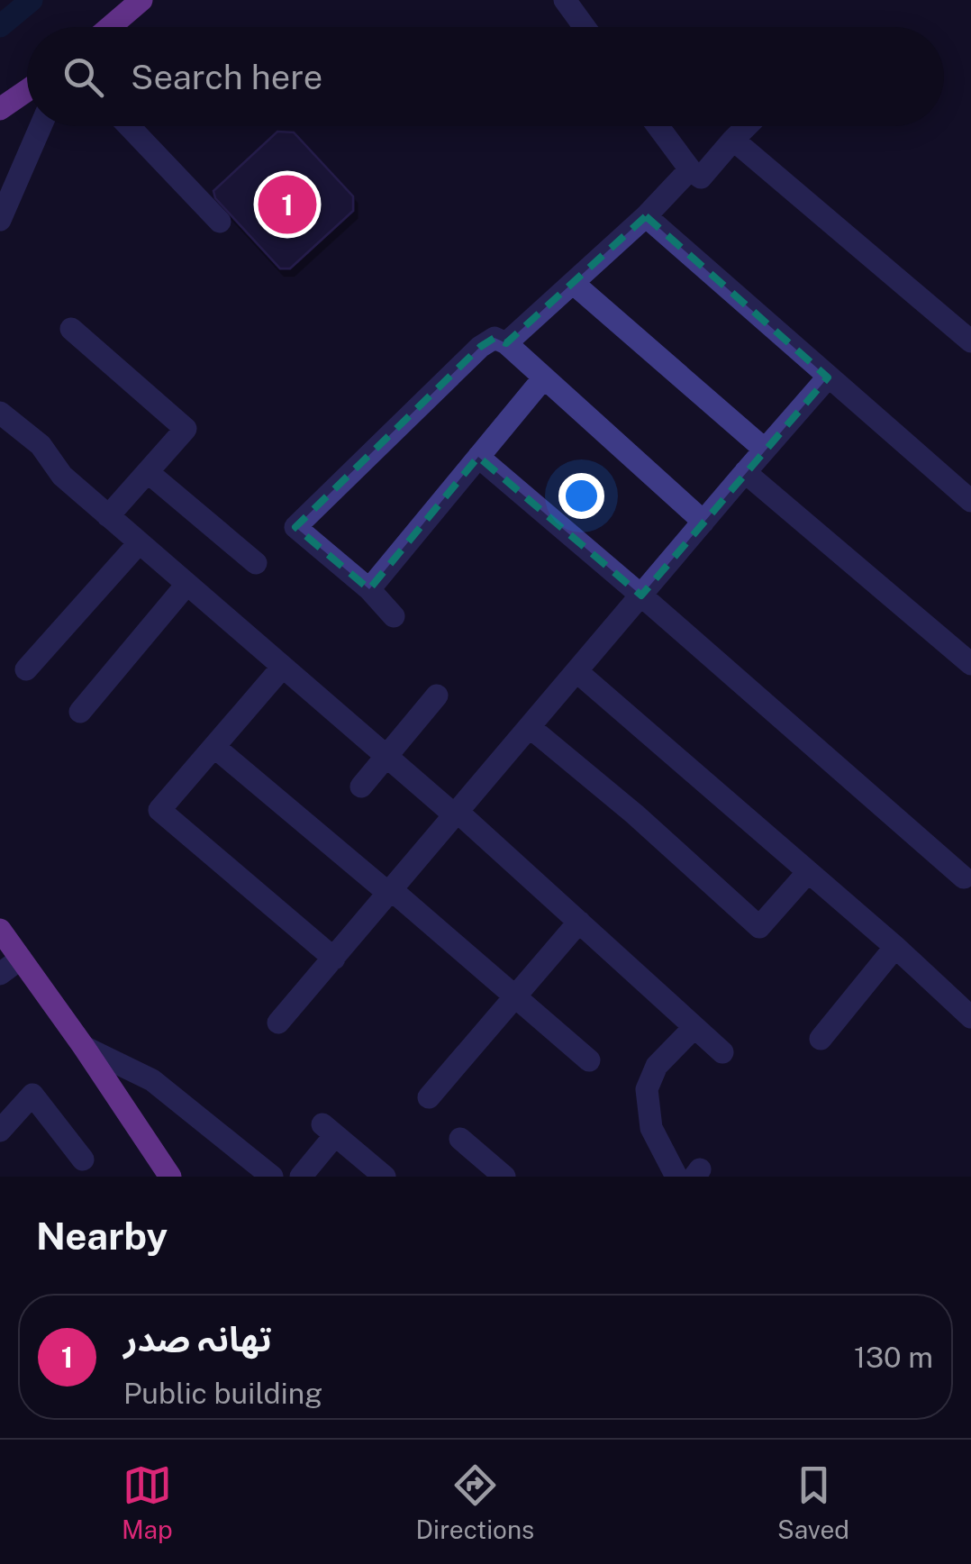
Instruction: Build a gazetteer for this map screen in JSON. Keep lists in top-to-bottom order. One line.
{"page":{"search":"Search here","pins":"1","heading":"Nearby","list":[{"mark":"1","name":"تھانہ صدر","note":"Public building","value":"130 m"}],"nav":["Map","Directions","Saved"]}}
